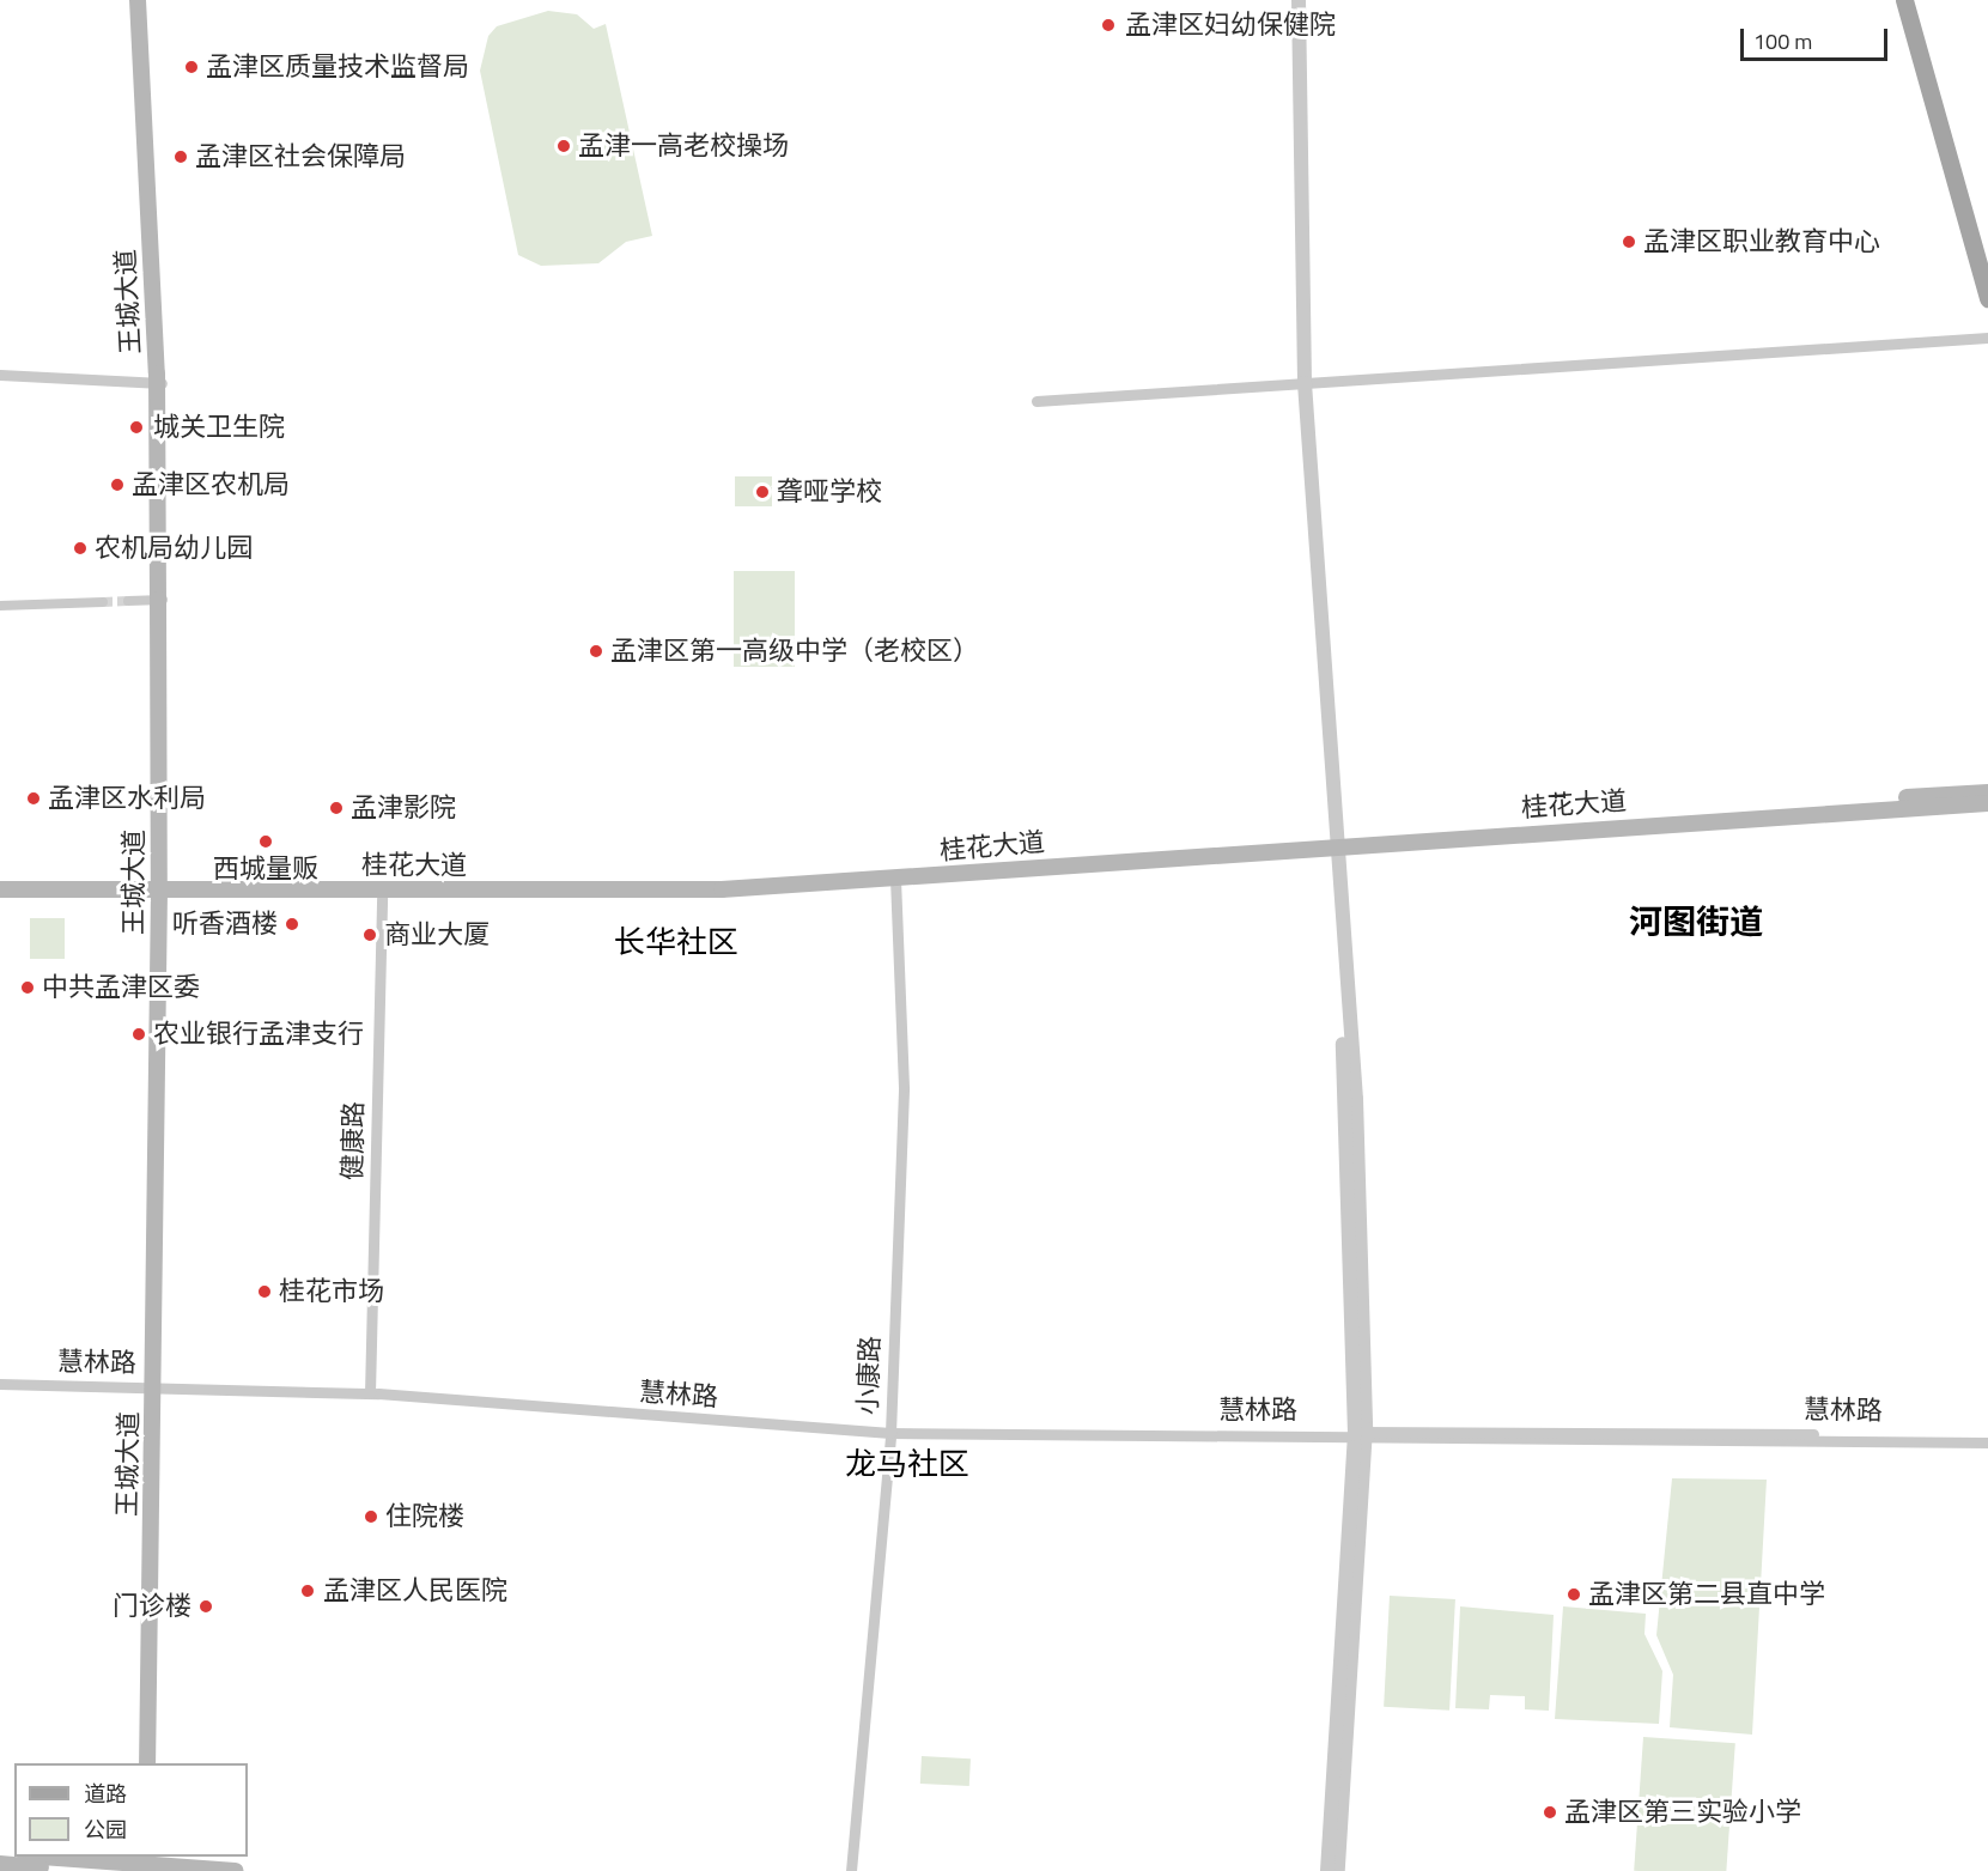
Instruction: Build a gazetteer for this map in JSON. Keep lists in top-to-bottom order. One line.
{"streets":{"main road":["王城大道","桂花大道"],"street":["健康路","慧林路","小康路"]},"crossings":[["王城大道","桂花大道"],["王城大道","慧林路"],["桂花大道","健康路"],["桂花大道","小康路"],["健康路","慧林路"],["慧林路","小康路"]],"districts":["河图街道","长华社区","龙马社区"],"places":["孟津区妇幼保健院","孟津区质量技术监督局","孟津一高老校操场","孟津区社会保障局","孟津区职业教育中心","城关卫生院","孟津区农机局","聋哑学校","农机局幼儿园","孟津区第一高级中学（老校区）","孟津区水利局","孟津影院","西城量贩","听香酒楼","商业大厦","中共孟津区委","农业银行孟津支行","桂花市场","住院楼","孟津区人民医院","孟津区第二县直中学","门诊楼","孟津区第三实验小学"],"legend":["道路","公园"],"scale_bar":"100 m"}
